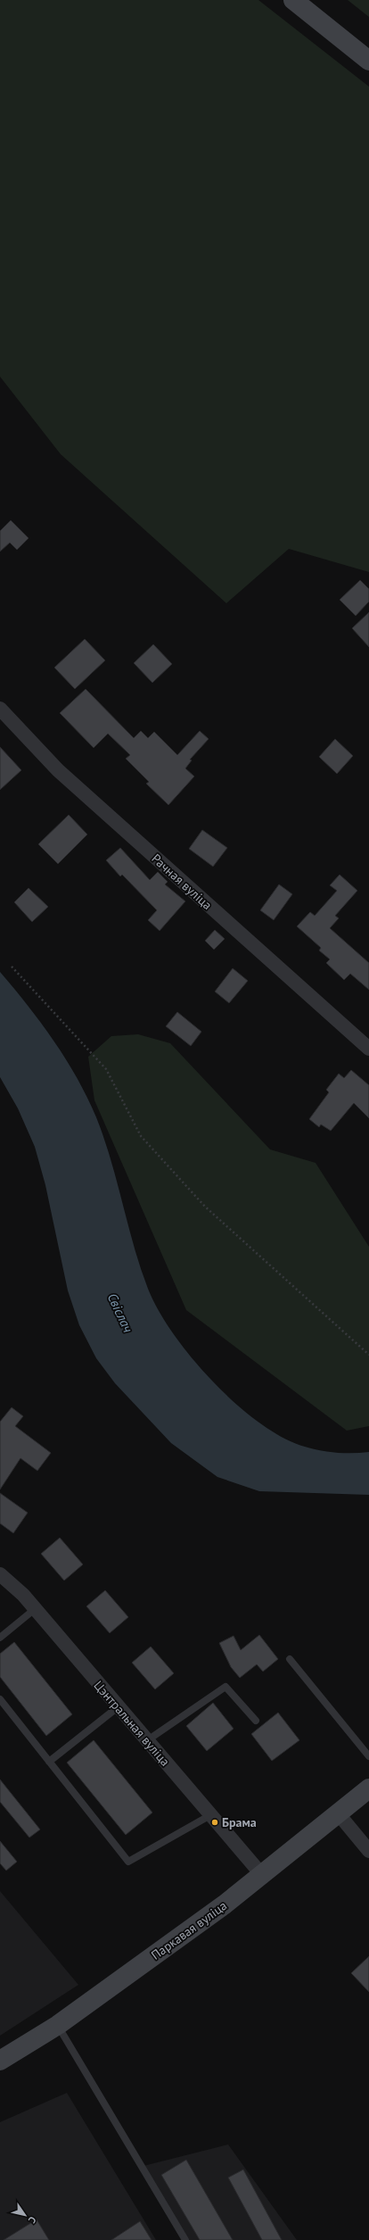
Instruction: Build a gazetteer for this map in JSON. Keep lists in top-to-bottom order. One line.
{"streets":{"main road":["Паркавая вуліца"],"street":["Рачная вуліца","Цэнтральная вуліца"]},"crossings":[["Цэнтральная вуліца","Паркавая вуліца"]],"water":["Свіслач"],"places":["Брама"],"north":"bottom right"}
